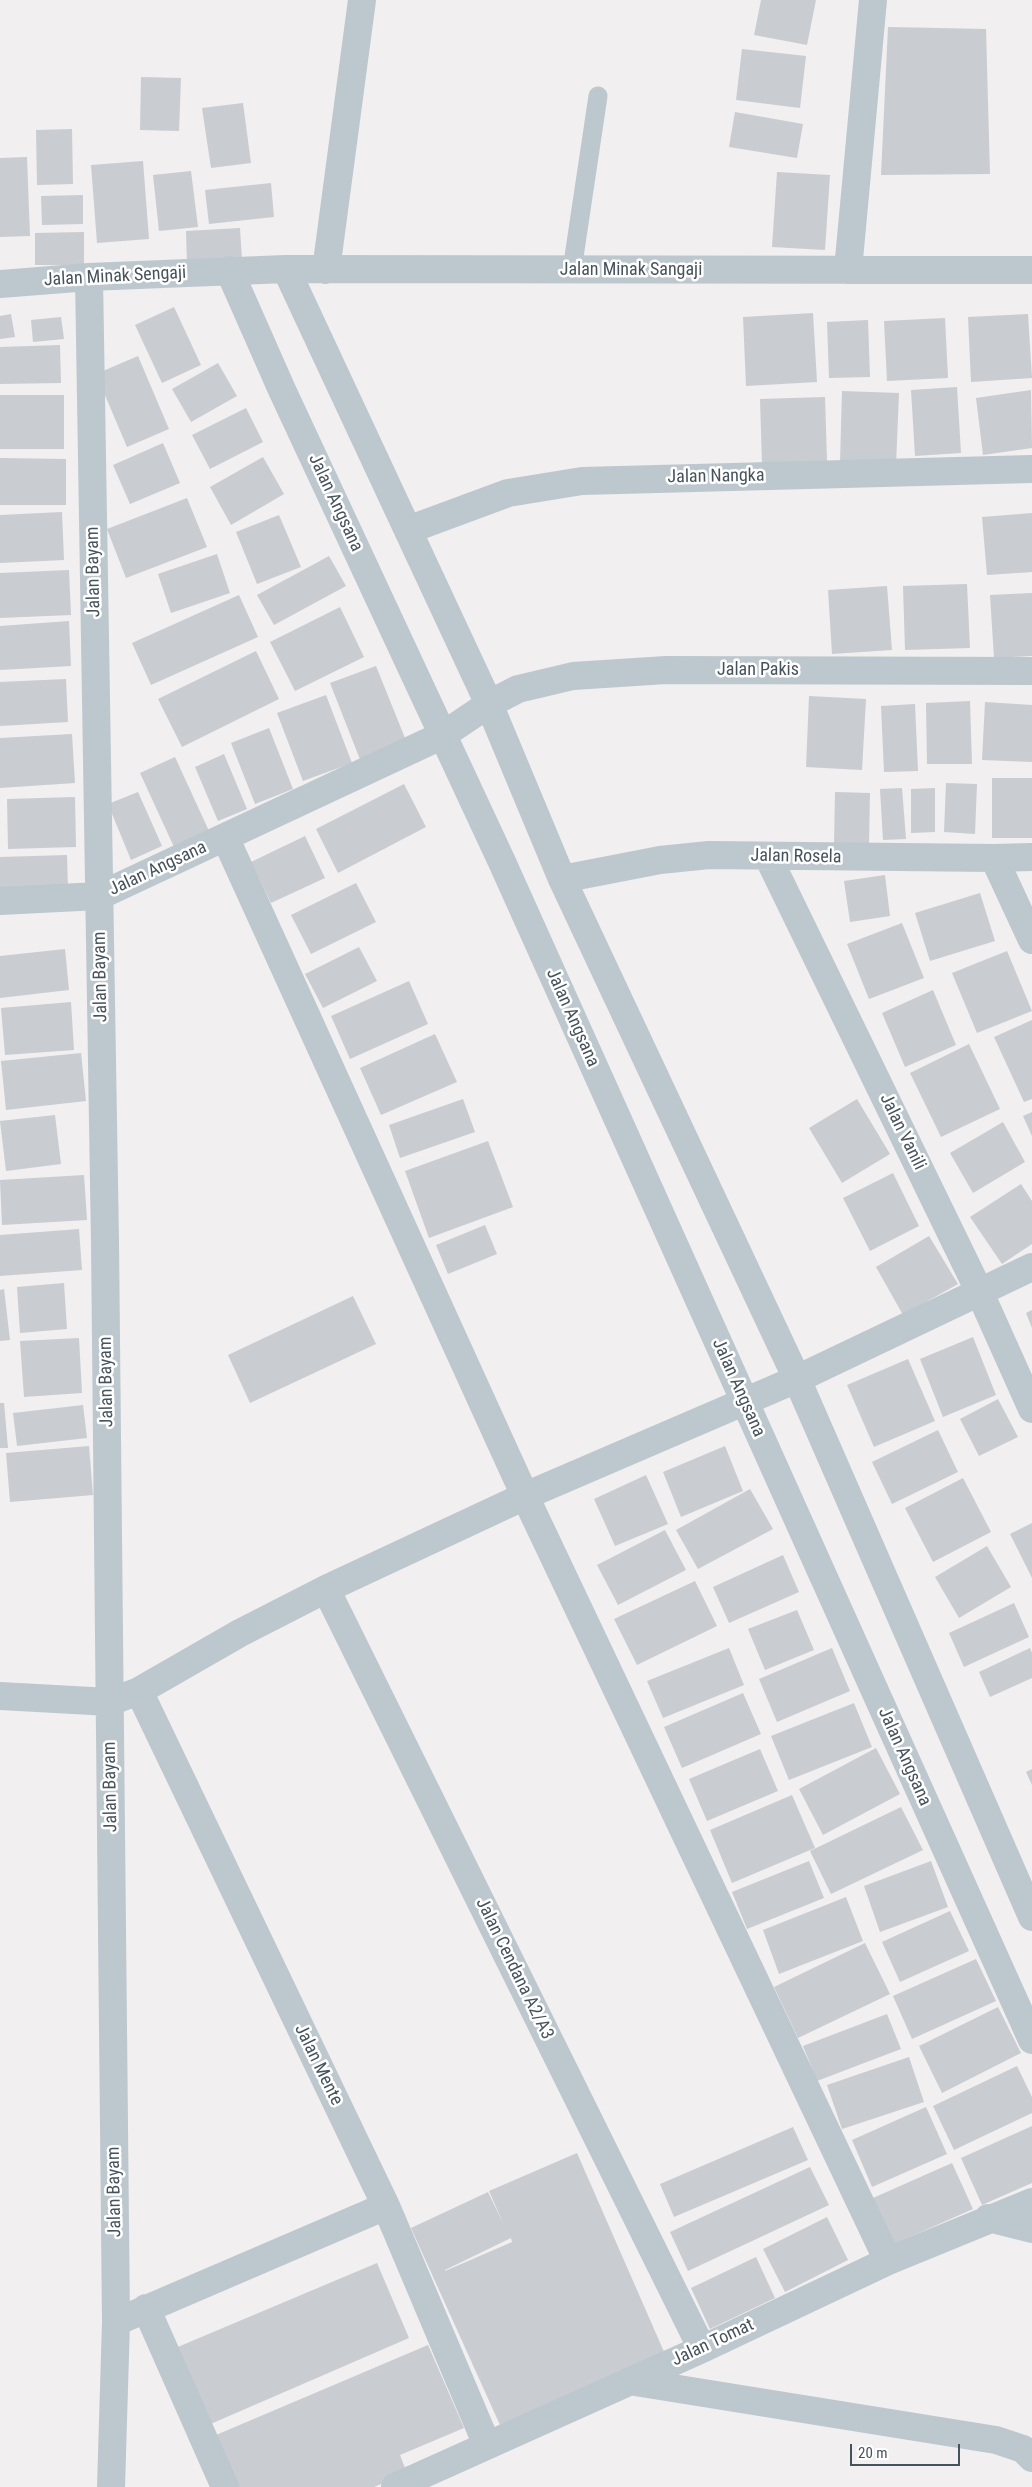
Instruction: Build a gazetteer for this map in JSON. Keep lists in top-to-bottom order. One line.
{"streets":{"street":["Jalan Minak Sangaji","Jalan Minak Sengaji","Jalan Nangka","Jalan Angsana","Jalan Bayam","Jalan Pakis","Jalan Rosela","Jalan Vanili","Jalan Cendana A2/A3","Jalan Mente","Jalan Tomat"]},"crossings":[["Jalan Minak Sangaji","Jalan Minak Sengaji"],["Jalan Minak Sangaji","Jalan Angsana"],["Jalan Minak Sengaji","Jalan Angsana"],["Jalan Minak Sengaji","Jalan Bayam"],["Jalan Angsana","Jalan Bayam"],["Jalan Angsana","Jalan Pakis"],["Jalan Rosela","Jalan Vanili"],["Jalan Cendana A2/A3","Jalan Tomat"],["Jalan Mente","Jalan Tomat"]],"scale_bar":"20 m"}
